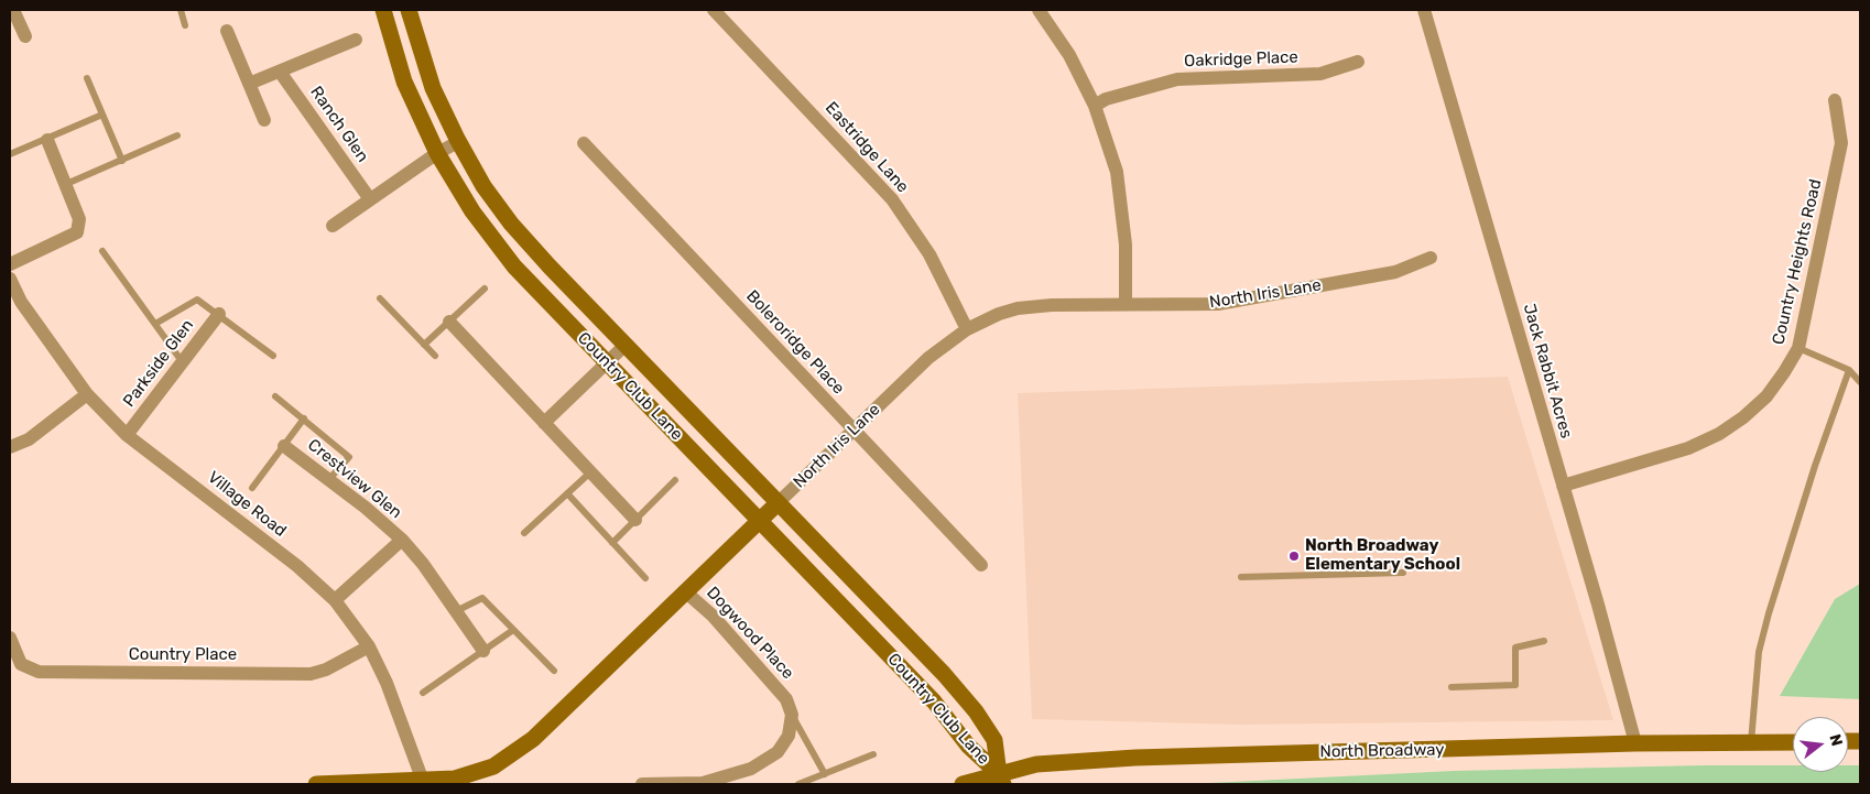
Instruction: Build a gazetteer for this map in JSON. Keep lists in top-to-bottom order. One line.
{"streets":{"main road":["North Iris Lane","Country Club Lane","North Broadway"],"street":["Oakridge Place","Ranch Glen","Eastridge Lane","Country Heights Road","Boleroridge Place","Parkside Glen","Jack Rabbit Acres","Crestview Glen","Village Road","Dogwood Place","Country Place"]},"crossings":[["Eastridge Lane","North Iris Lane"],["Country Heights Road","Jack Rabbit Acres"],["North Iris Lane","Boleroridge Place"],["North Iris Lane","Country Club Lane"],["North Iris Lane","Village Road"],["North Iris Lane","Dogwood Place"],["Parkside Glen","Village Road"],["Jack Rabbit Acres","North Broadway"],["Country Club Lane","North Broadway"],["Crestview Glen","Village Road"],["Village Road","Country Place"]],"places":["North Broadway Elementary School"],"north":"right"}
